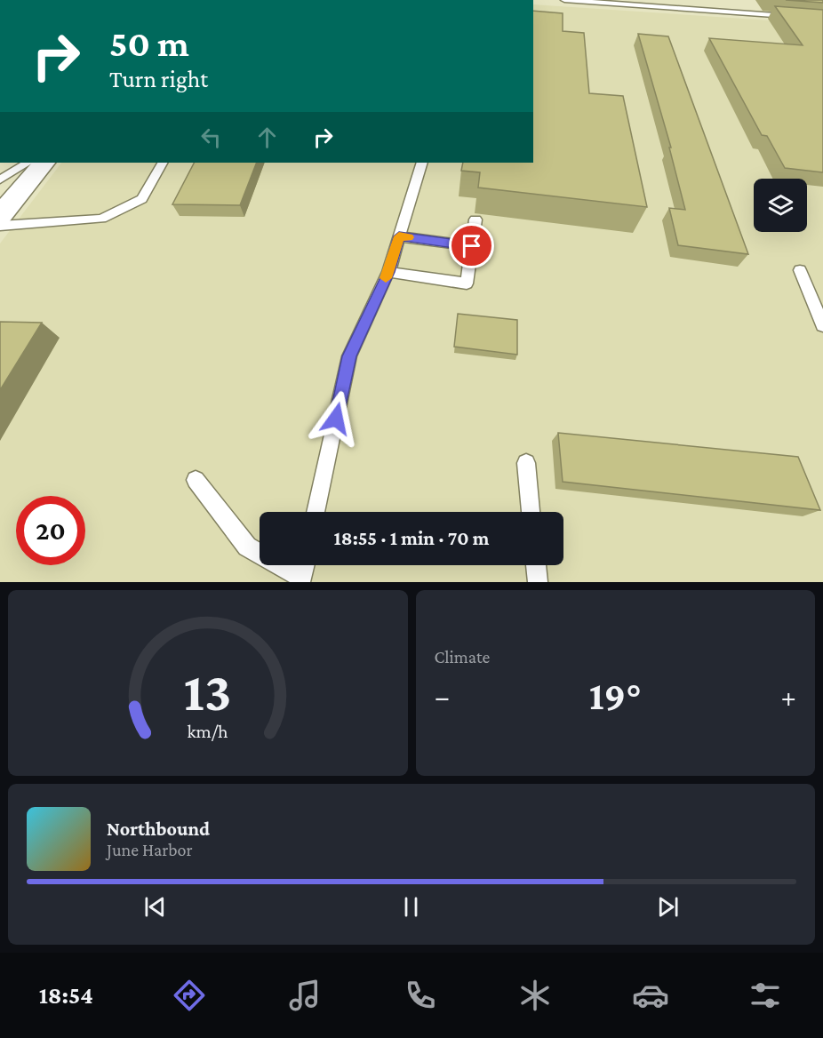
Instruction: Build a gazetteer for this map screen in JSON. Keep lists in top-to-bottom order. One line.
{"page":{"turn":["50 m","Turn right"],"limit":"20","trip":"18:55 · 1 min · 70 m","tile":"Climate","heat":["−","19°","+"],"song":["Northbound","June Harbor"],"tabs":"18:54","gauge":["13","km/h"]}}
